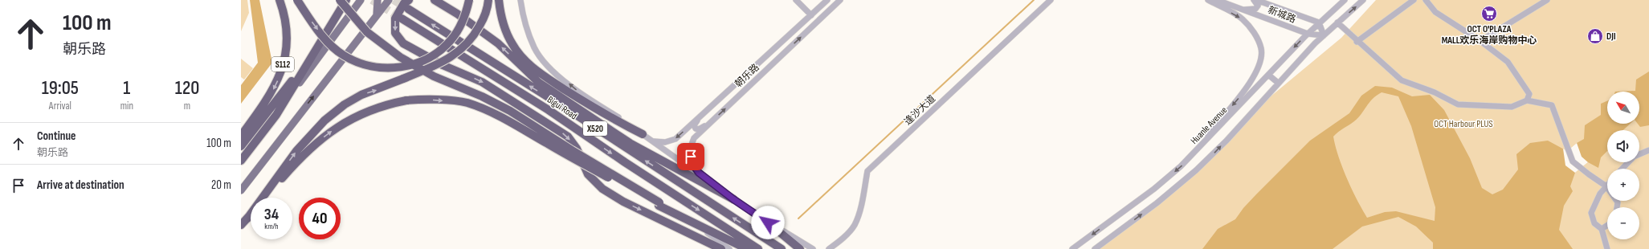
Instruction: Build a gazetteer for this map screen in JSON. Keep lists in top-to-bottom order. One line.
{"streets":{"highway":["S112","Bigui Road","X520"],"street":["新城路","朝乐路","逢沙大道","Huanle Avenue"]},"crossings":[["新城路","Huanle Avenue"]],"parks":["OCT Harbour PLUS"],"places":{"supermarket":["OCT O'PLAZA MALL欢乐海岸购物中心"],"shop":["DJI"]},"north":"top left","page":{"turn":["100 m","朝乐路"],"eta":["19:05","Arrival","1","min","120","m"],"map_buttons":["+","−"],"list":[{"name":"Continue","note":"朝乐路","value":"100 m"},{"name":"Arrive at destination","value":"20 m"}],"speed":"34 km/h","limit":"40"}}
